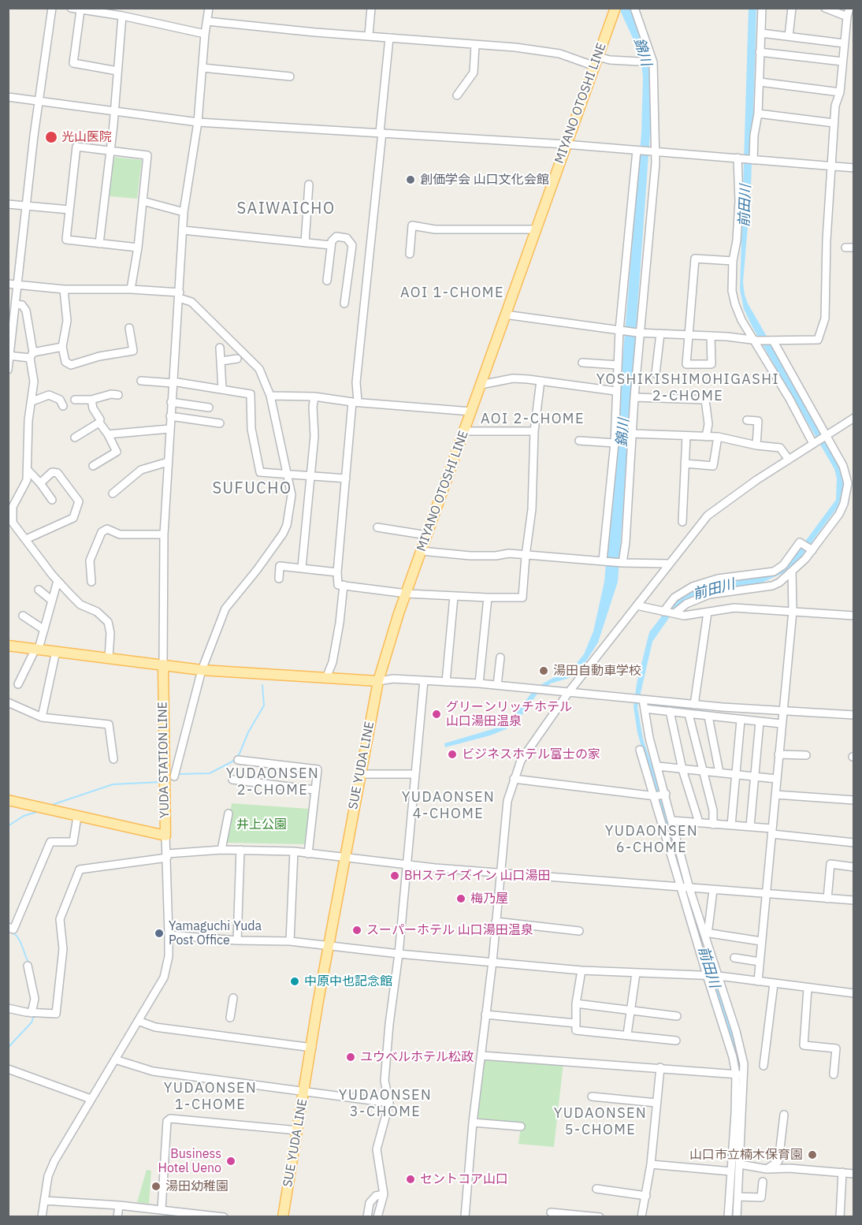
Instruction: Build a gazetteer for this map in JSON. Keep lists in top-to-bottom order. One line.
{"streets":{"main road":["MIYANO OTOSHI LINE","YUDA STATION LINE","SUE YUDA LINE"]},"crossings":[["MIYANO OTOSHI LINE","SUE YUDA LINE"]],"districts":["SAIWAICHO","AOI 1-CHOME","YOSHIKISHIMOHIGASHI 2-CHOME","AOI 2-CHOME","SUFUCHO","YUDAONSEN 2-CHOME","YUDAONSEN 4-CHOME","YUDAONSEN 6-CHOME","YUDAONSEN 1-CHOME","YUDAONSEN 3-CHOME","YUDAONSEN 5-CHOME"],"water":["錦川","前田川"],"parks":["井上公園"],"places":["光山医院","創価学会 山口文化会館","湯田自動車学校","グリーンリッチホテル 山口湯田温泉","ビジネスホテル富士の家","BHステイズイン 山口湯田","梅乃屋","スーパーホテル 山口湯田温泉","Yamaguchi Yuda Post Office","中原中也記念館","ユウベルホテル松政","山口市立楠木保育園","Business Hotel Ueno","セントコア山口","湯田幼稚園"]}
